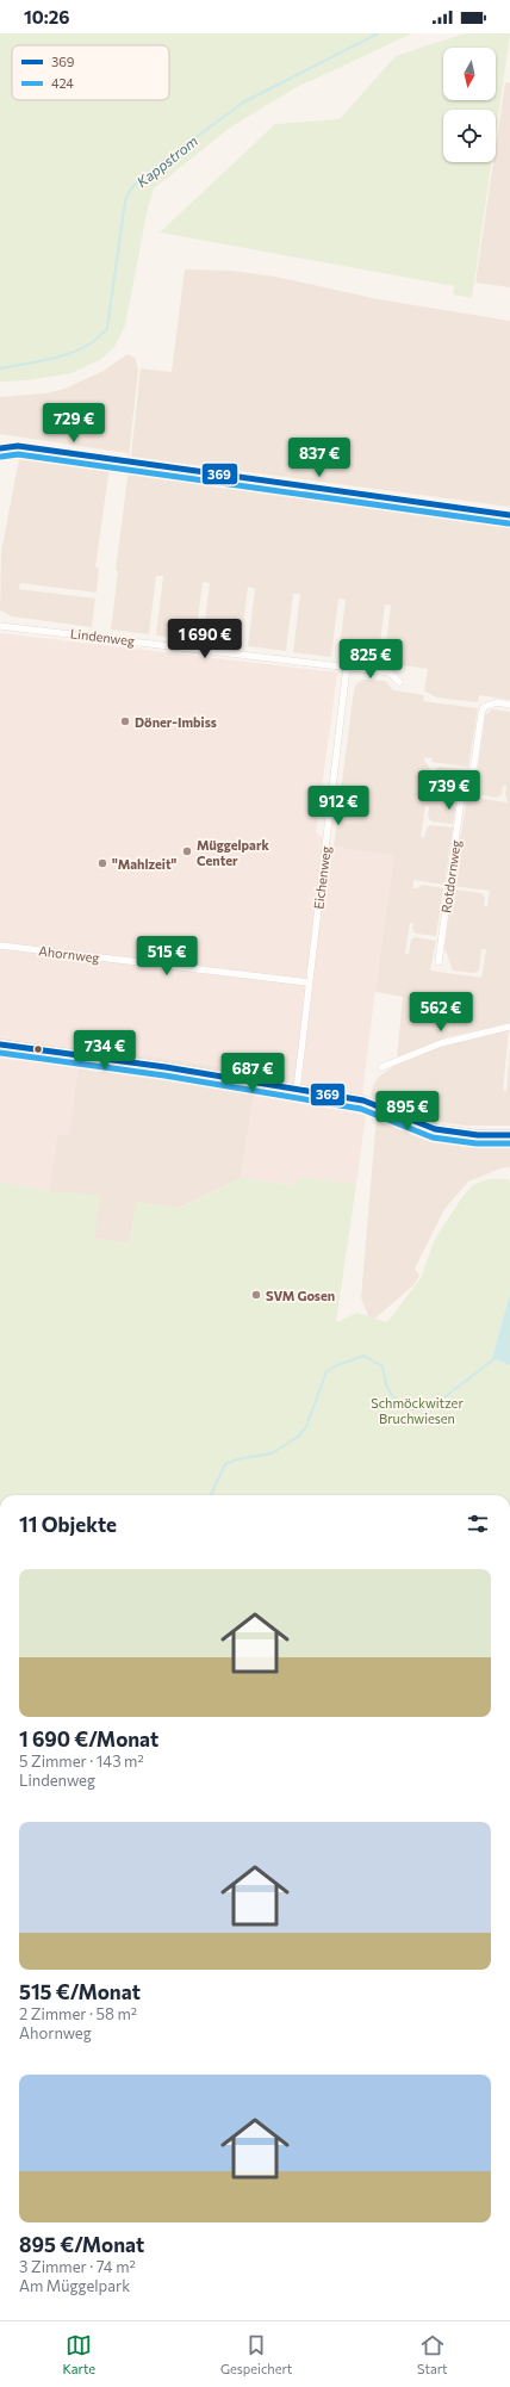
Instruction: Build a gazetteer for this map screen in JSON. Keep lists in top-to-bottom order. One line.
{"streets":{"street":["Lindenweg","Rotdornweg","Eichenweg","Ahornweg"]},"crossings":[["Lindenweg","Eichenweg"],["Eichenweg","Ahornweg"]],"water":["Kappstrom"],"parks":["Schmöckwitzer Bruchwiesen"],"places":["Döner-Imbiss","Müggelpark Center","\"Mahlzeit\"","SVM Gosen"],"lines":["transit line 369","transit line 424"],"legend":["369","424"],"north":"bottom","page":{"status":"10:26","price":["729 €","837 €","1 690 €","825 €","739 €","912 €","515 €","562 €","734 €","687 €","895 €"],"heading":"11 Objekte","list":[{"name":"1 690 €/Monat","note":"5 Zimmer · 143 m² · Lindenweg"},{"name":"515 €/Monat","note":"2 Zimmer · 58 m² · Ahornweg"},{"name":"895 €/Monat","note":"3 Zimmer · 74 m² · Am Müggelpark"}],"tabs":["Karte","Gespeichert","Start"]}}
